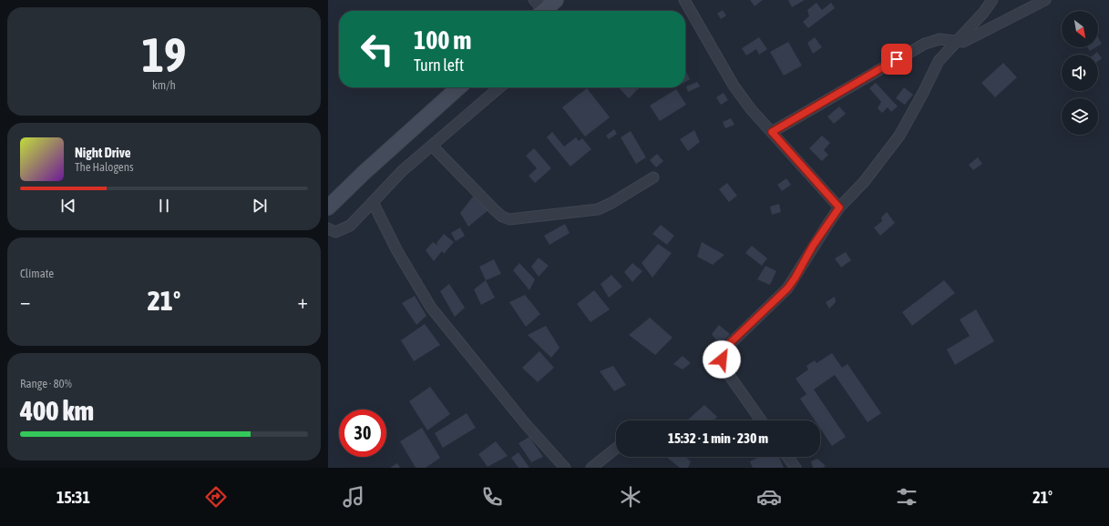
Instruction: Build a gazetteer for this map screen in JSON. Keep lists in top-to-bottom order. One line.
{"north":"bottom right","page":{"tile":[["19","km/h"],"Climate",["Range · 80%","400 km"]],"turn":["100 m","Turn left"],"song":["Night Drive","The Halogens"],"heat":["−","21°","+"],"limit":"30","trip":"15:32 · 1 min · 230 m","tabs":["15:31","21°"]}}
